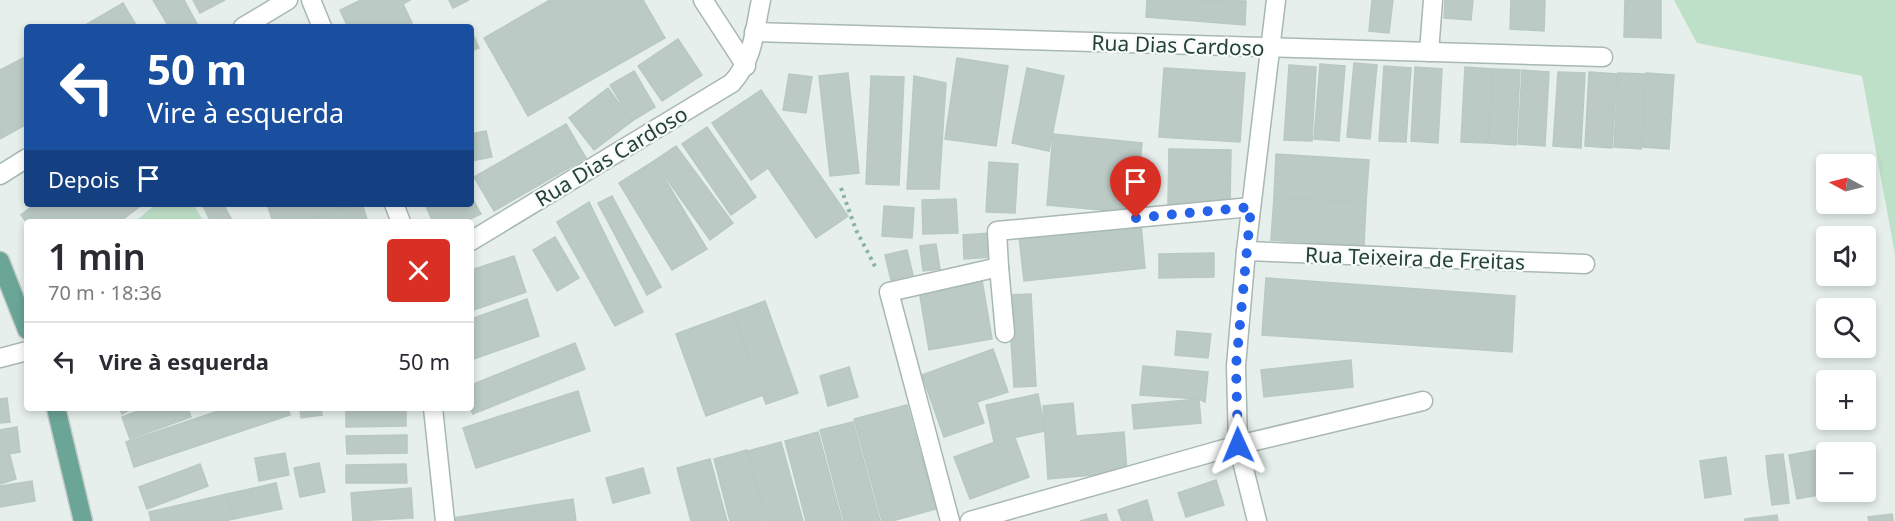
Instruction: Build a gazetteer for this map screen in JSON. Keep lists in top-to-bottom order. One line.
{"streets":{"street":["Rua Dias Cardoso","Rua Teixeira de Freitas"]},"north":"left","page":{"turn":["50 m","Vire à esquerda"],"then":"Depois","map_buttons":["+","−"],"heading":["1 min","70 m · 18:36"],"list":[{"name":"Vire à esquerda","value":"50 m"}]}}
